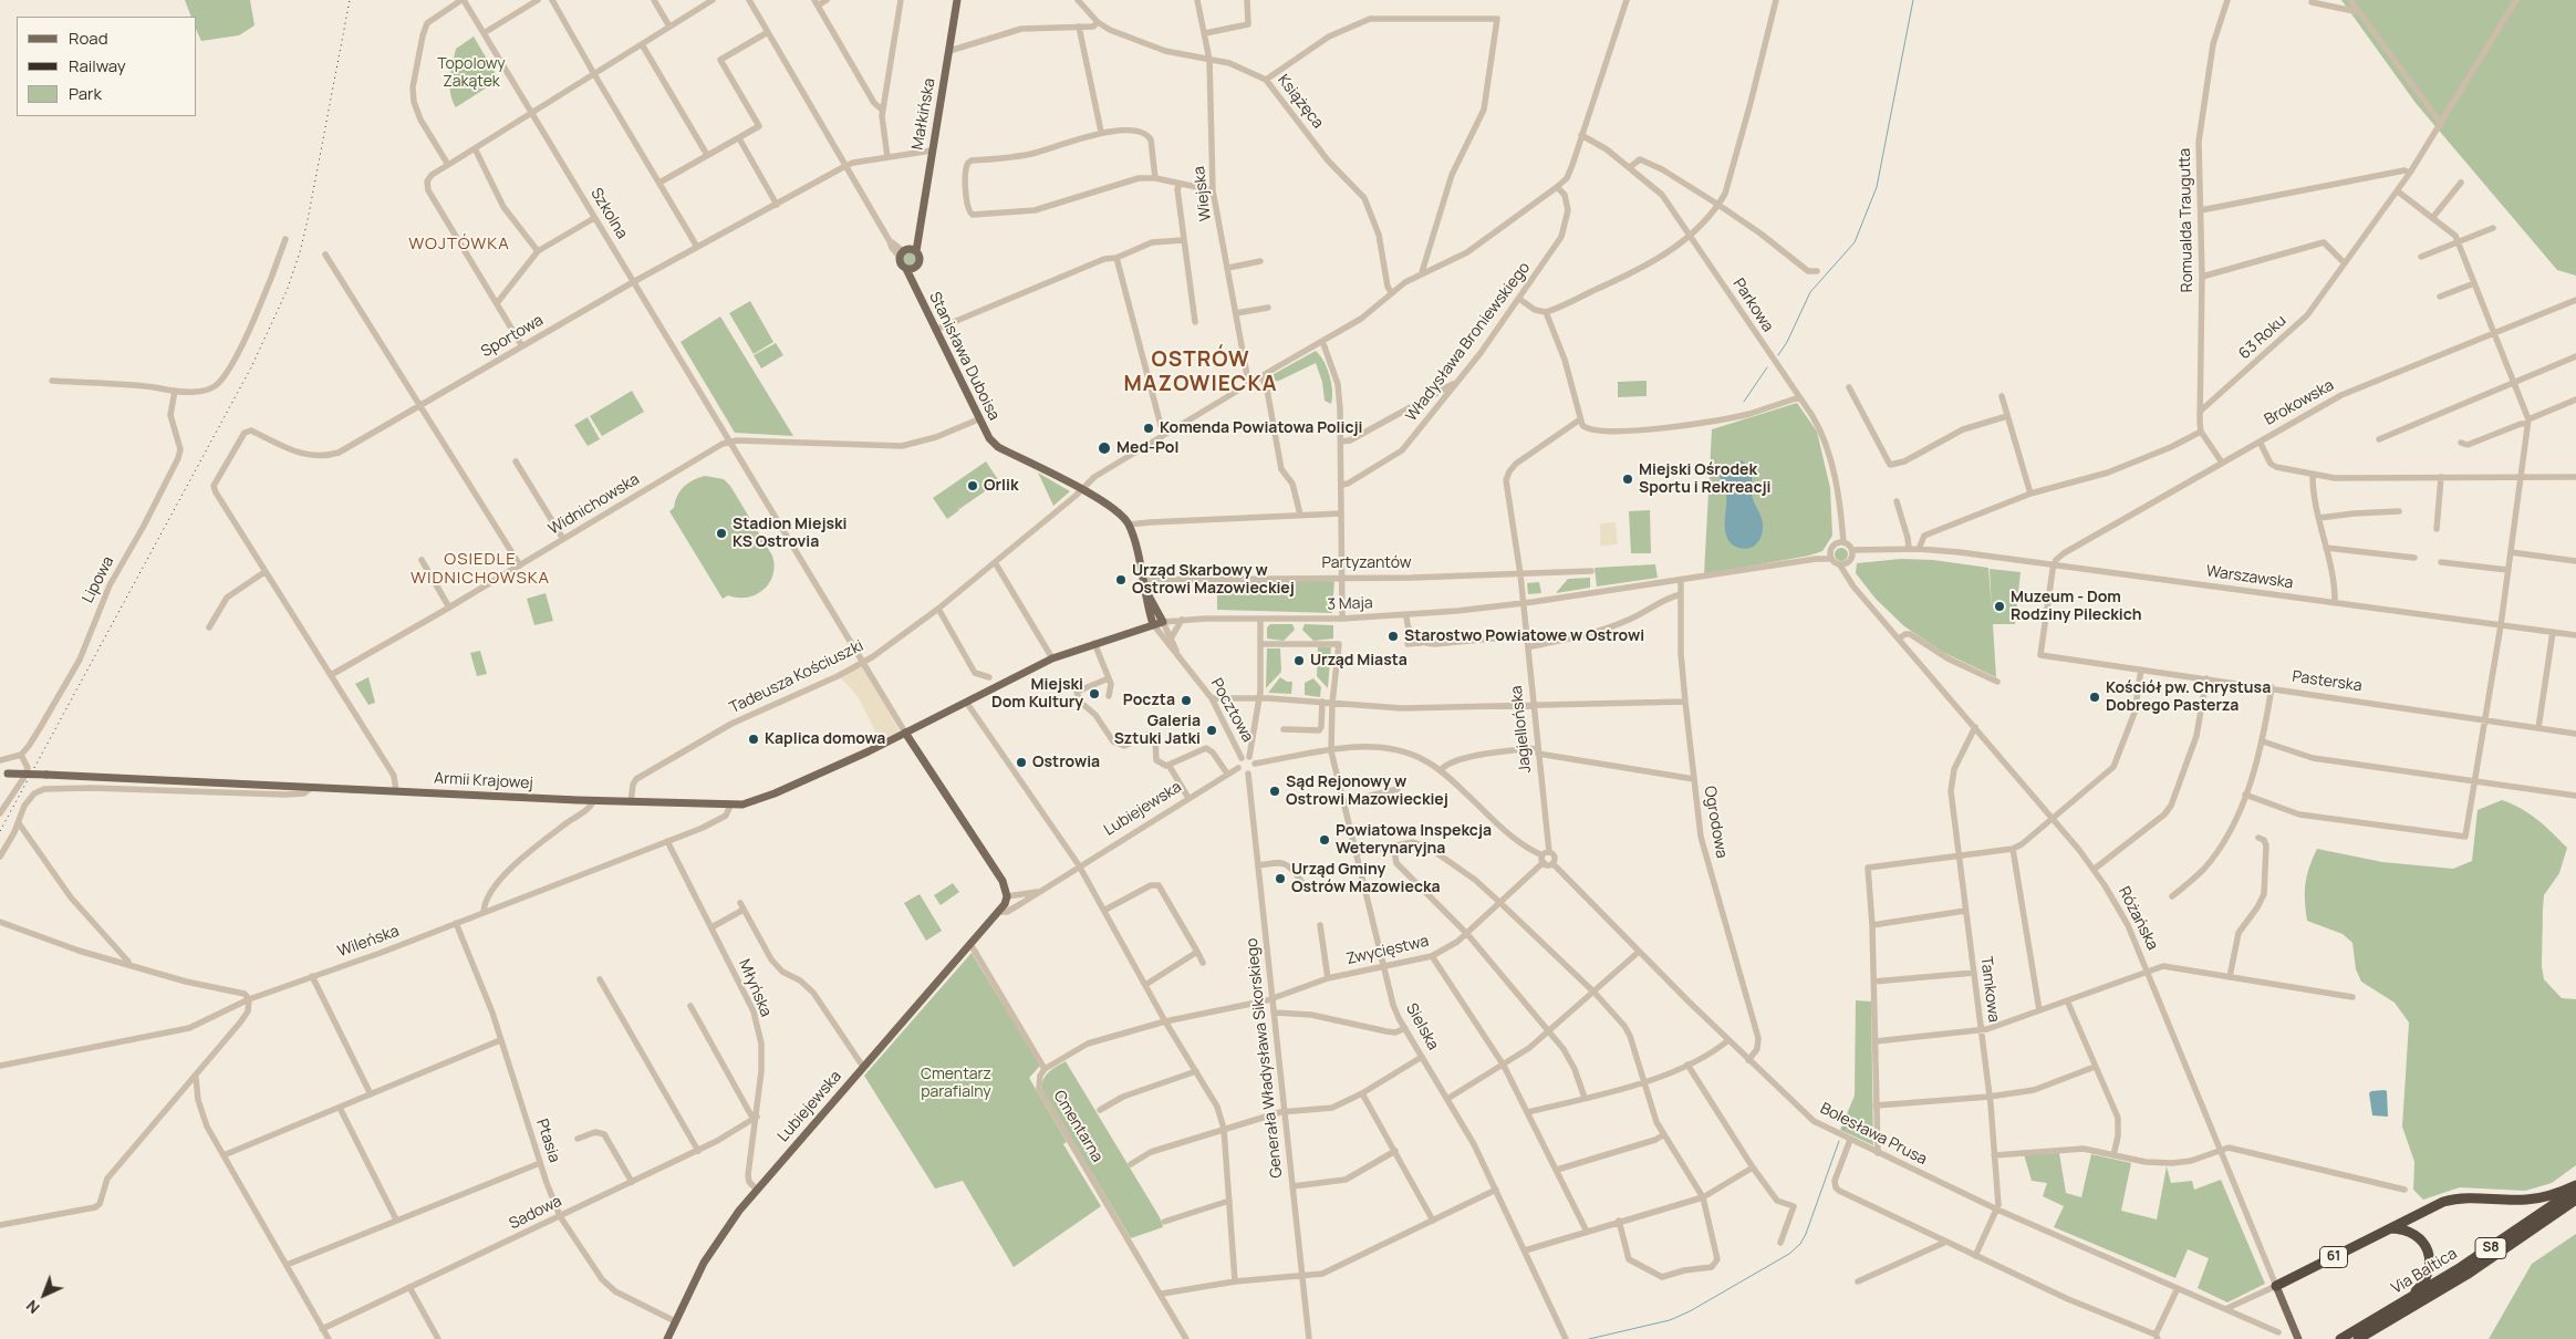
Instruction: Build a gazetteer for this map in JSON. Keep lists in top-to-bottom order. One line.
{"streets":{"highway":["S8","61","Via Baltica"],"main road":["Małkińska","Stanisława Duboisa","3 Maja","Armii Krajowej","Lubiejewska","Różańska"],"street":["Książęca","Wiejska","Szkolna","Romualda Traugutta","Parkowa","Sportowa","63 Roku","Władysława Broniewskiego","Brokowska","Widnichowska","Partyzantów","Warszawska","Lipowa","Tadeusza Kościuszki","Pasterska","Pocztowa","Jagiellońska","Ogrodowa","Wileńska","Zwycięstwa","Młyńska","Tamkowa","Sielska","Generała Władysława Sikorskiego","Cmentarna","Bolesława Prusa","Ptasia","Sadowa"]},"crossings":[["Książęca","Wiejska"],["Książęca","Tadeusza Kościuszki"],["Małkińska","Sportowa"],["Małkińska","Stanisława Duboisa"],["Wiejska","Tadeusza Kościuszki"],["Szkolna","Sportowa"],["Szkolna","Widnichowska"],["Szkolna","3 Maja"],["Szkolna","Tadeusza Kościuszki"],["Szkolna","Armii Krajowej"],["Romualda Traugutta","63 Roku"],["Władysława Broniewskiego","Tadeusza Kościuszki"],["Stanisława Duboisa","Tadeusza Kościuszki"],["Brokowska","Warszawska"],["Brokowska","Pasterska"],["Partyzantów","Jagiellońska"],["Warszawska","Pasterska"],["3 Maja","Pocztowa"],["3 Maja","Jagiellońska"],["3 Maja","Armii Krajowej"],["3 Maja","Ogrodowa"],["Tadeusza Kościuszki","Armii Krajowej"],["Pocztowa","Lubiejewska"],["Pocztowa","Generała Władysława Sikorskiego"],["Jagiellońska","Zwycięstwa"],["Jagiellońska","Bolesława Prusa"],["Armii Krajowej","Wileńska"],["Lubiejewska","Młyńska"],["Lubiejewska","Generała Władysława Sikorskiego"],["Lubiejewska","Ptasia"],["Ogrodowa","Bolesława Prusa"],["Różańska","Tamkowa"],["Różańska","61"],["Wileńska","Młyńska"],["Wileńska","Ptasia"],["Zwycięstwa","Sielska"],["Zwycięstwa","Generała Władysława Sikorskiego"],["Zwycięstwa","Cmentarna"],["Młyńska","Sadowa"],["Tamkowa","Bolesława Prusa"],["Ptasia","Sadowa"]],"districts":["WOJTÓWKA","OSTRÓW MAZOWIECKA","OSIEDLE WIDNICHOWSKA"],"parks":["Topolowy Zakątek","Cmentarz parafialny"],"places":["Komenda Powiatowa Policji","Med-Pol","Miejski Ośrodek Sportu i Rekreacji","Orlik","Stadion Miejski KS Ostrovia","Urząd Skarbowy w Ostrowi Mazowieckiej","Muzeum - Dom Rodziny Pileckich","Starostwo Powiatowe w Ostrowi","Urząd Miasta","Miejski Dom Kultury","Kościół pw. Chrystusa Dobrego Pasterza","Poczta","Galeria Sztuki Jatki","Kaplica domowa","Ostrowia","Sąd Rejonowy w Ostrowi Mazowieckiej","Powiatowa Inspekcja Weterynaryjna","Urząd Gminy Ostrów Mazowiecka"],"legend":["Road","Railway","Park"],"north":"bottom left"}
